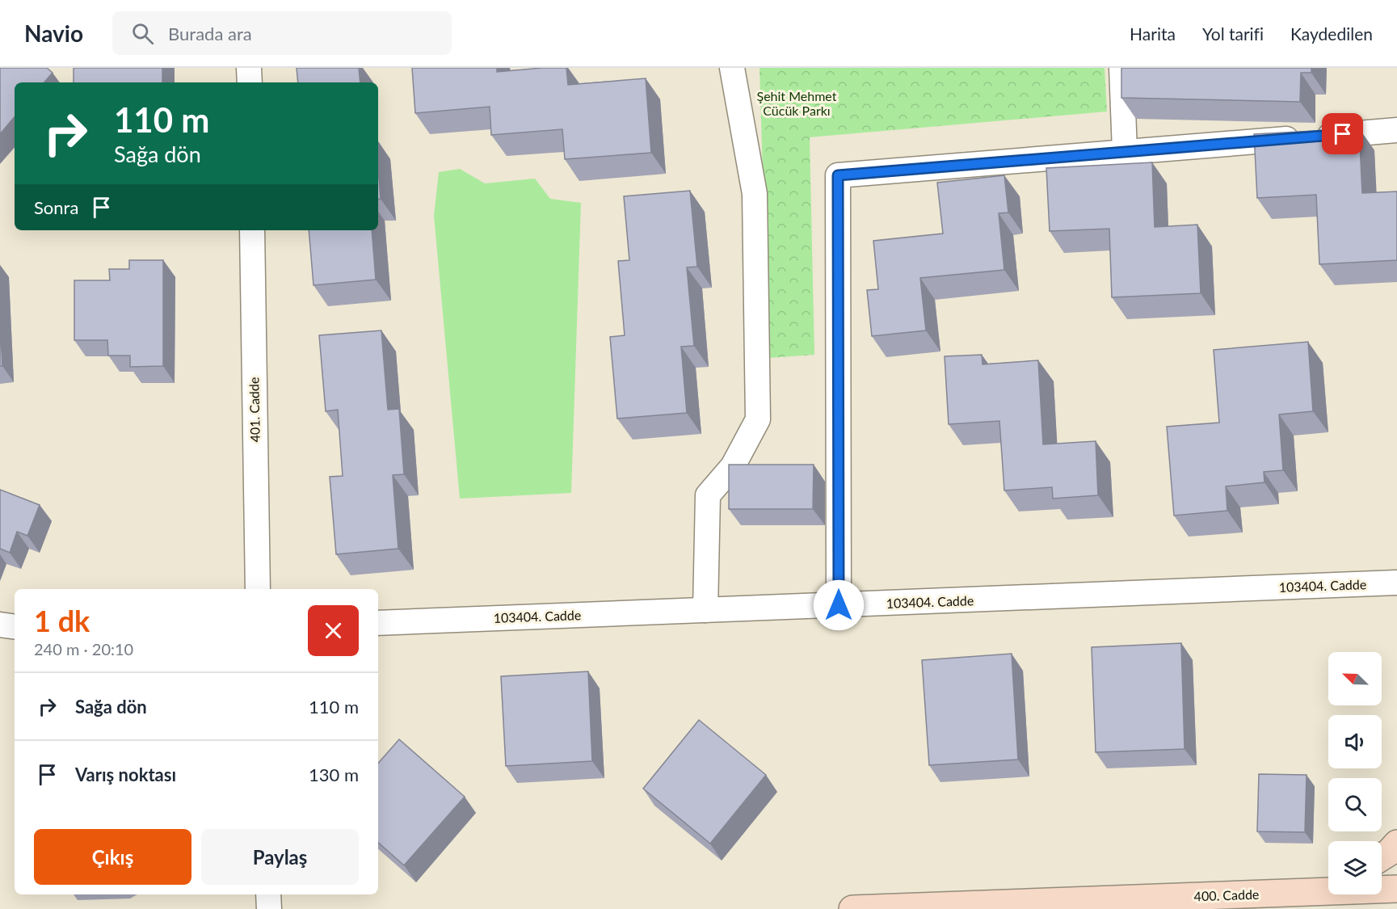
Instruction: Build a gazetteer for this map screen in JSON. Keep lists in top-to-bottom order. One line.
{"streets":{"main road":["400. Cadde"],"street":["401. Cadde","103404. Cadde"]},"parks":["Şehit Mehmet Cücük Parkı"],"north":"top left","page":{"header":"Navio","search":"Burada ara","nav":["Harita","Yol tarifi","Kaydedilen"],"turn":["110 m","Sağa dön"],"then":"Sonra","heading":["1 dk","240 m · 20:10"],"list":[{"name":"Sağa dön","value":"110 m"},{"name":"Varış noktası","value":"130 m"}],"buttons":["Çıkış","Paylaş"]}}
